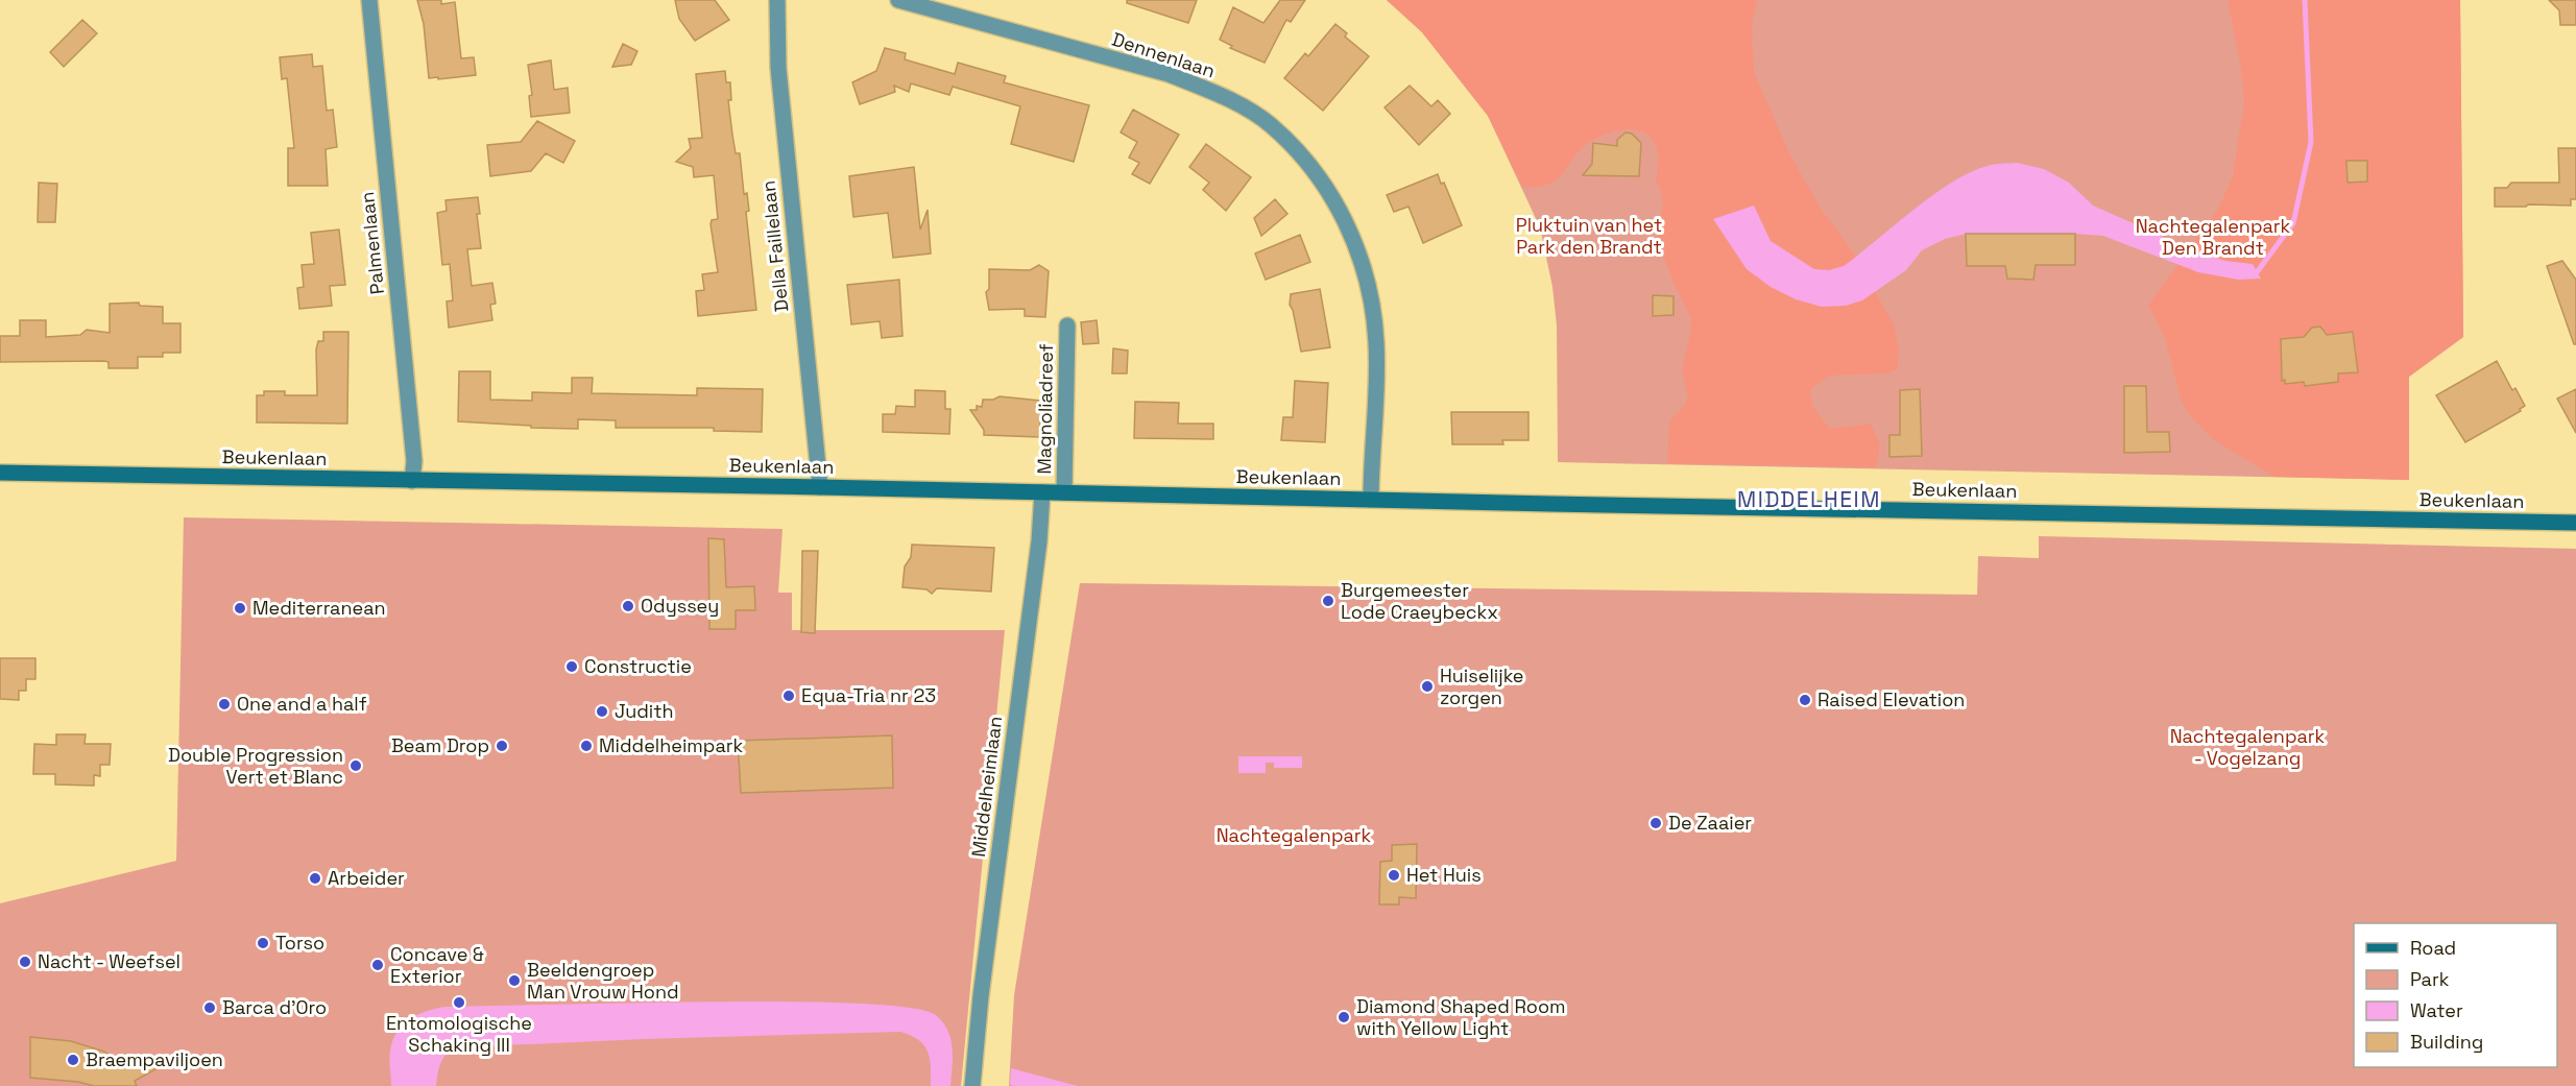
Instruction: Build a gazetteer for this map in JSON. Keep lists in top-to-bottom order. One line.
{"streets":{"street":["Dennenlaan","Palmenlaan","Della Faillelaan","Magnoliadreef","Beukenlaan","Middelheimlaan"]},"crossings":[["Dennenlaan","Beukenlaan"],["Palmenlaan","Beukenlaan"],["Della Faillelaan","Beukenlaan"],["Magnoliadreef","Beukenlaan"],["Beukenlaan","Middelheimlaan"]],"districts":["MIDDELHEIM"],"parks":["Pluktuin van het Park den Brandt","Nachtegalenpark Den Brandt","Nachtegalenpark - Vogelzang","Nachtegalenpark"],"places":["Burgemeester Lode Craeybeckx","Odyssey","Mediterranean","Constructie","Huiselijke zorgen","Equa-Tria nr 23","Raised Elevation","One and a half","Judith","Beam Drop","Middelheimpark","Double Progression Vert et Blanc","De Zaaier","Het Huis","Arbeider","Torso","Nacht - Weefsel","Concave & Exterior","Beeldengroep Man Vrouw Hond","Entomologische Schaking III","Barca d'Oro","Diamond Shaped Room with Yellow Light","Braempaviljoen"],"legend":["Road","Park","Water","Building"]}
